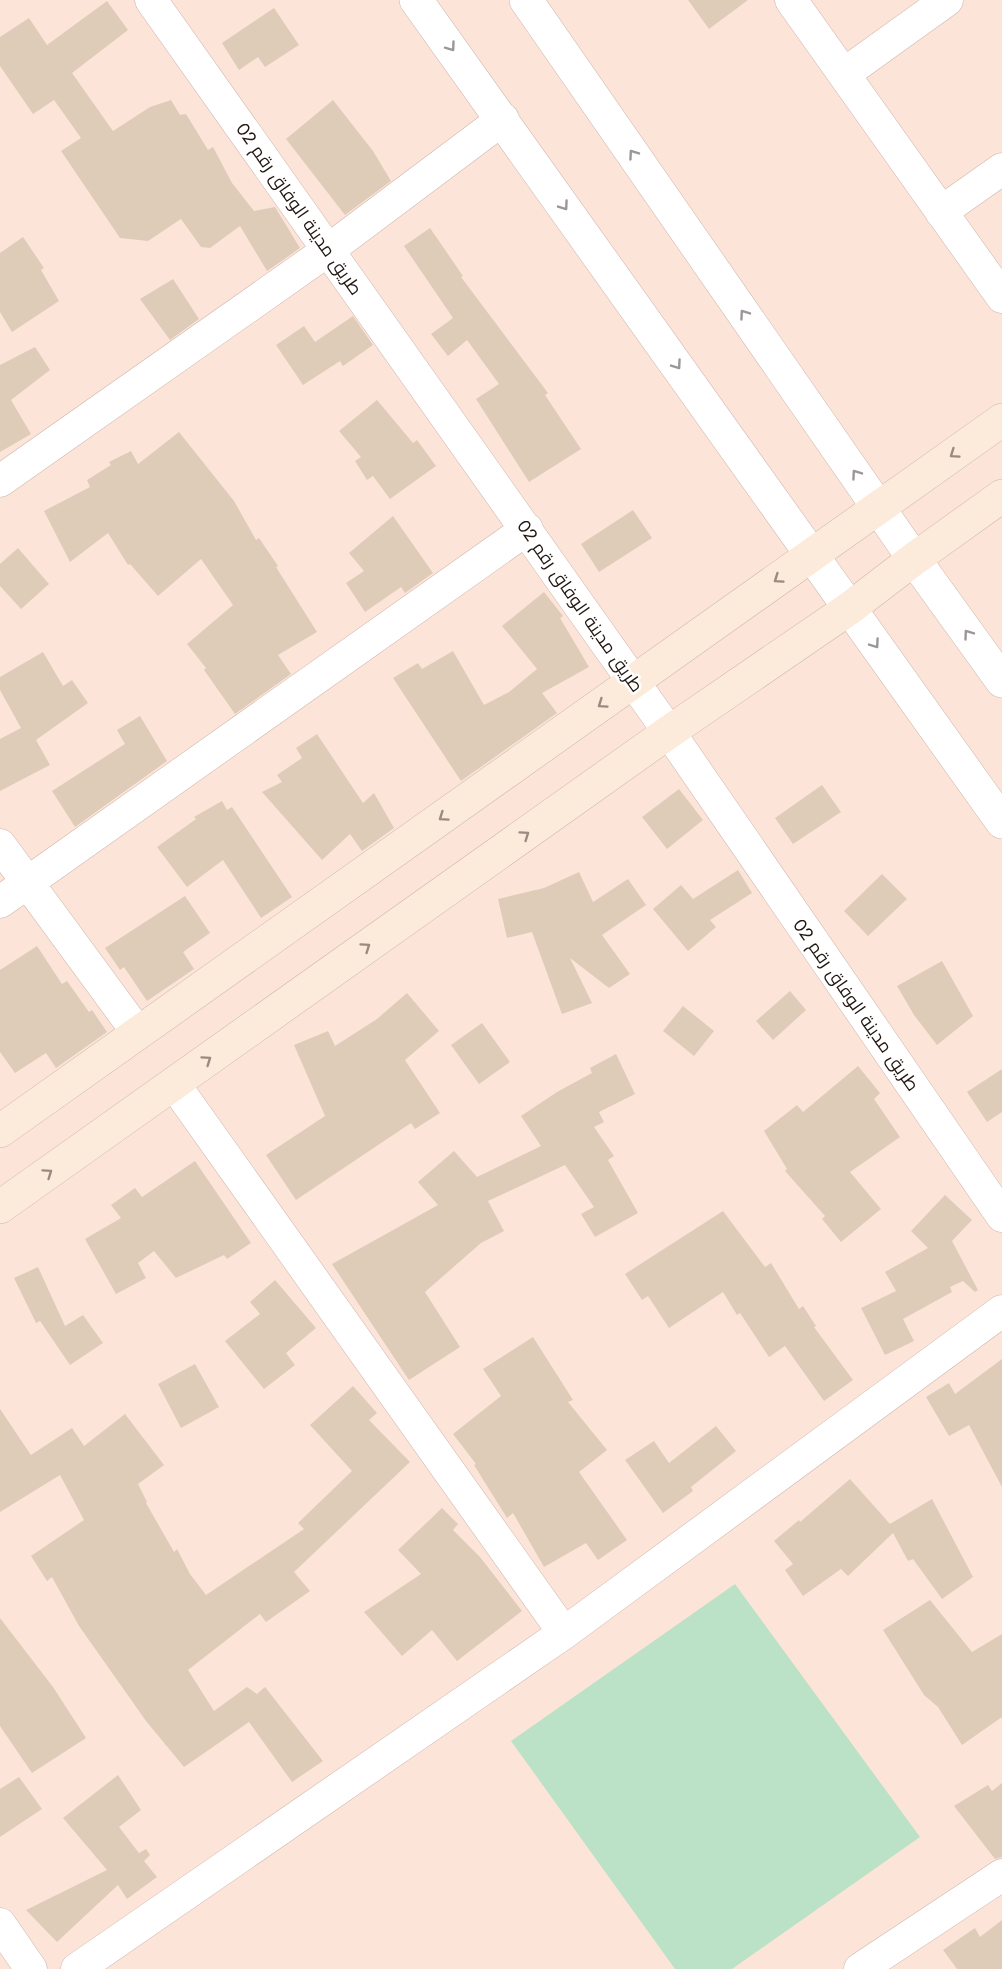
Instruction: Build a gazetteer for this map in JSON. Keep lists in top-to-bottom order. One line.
{"streets":{"street":["طريق مدينة الوفاق رقم 02"]}}
